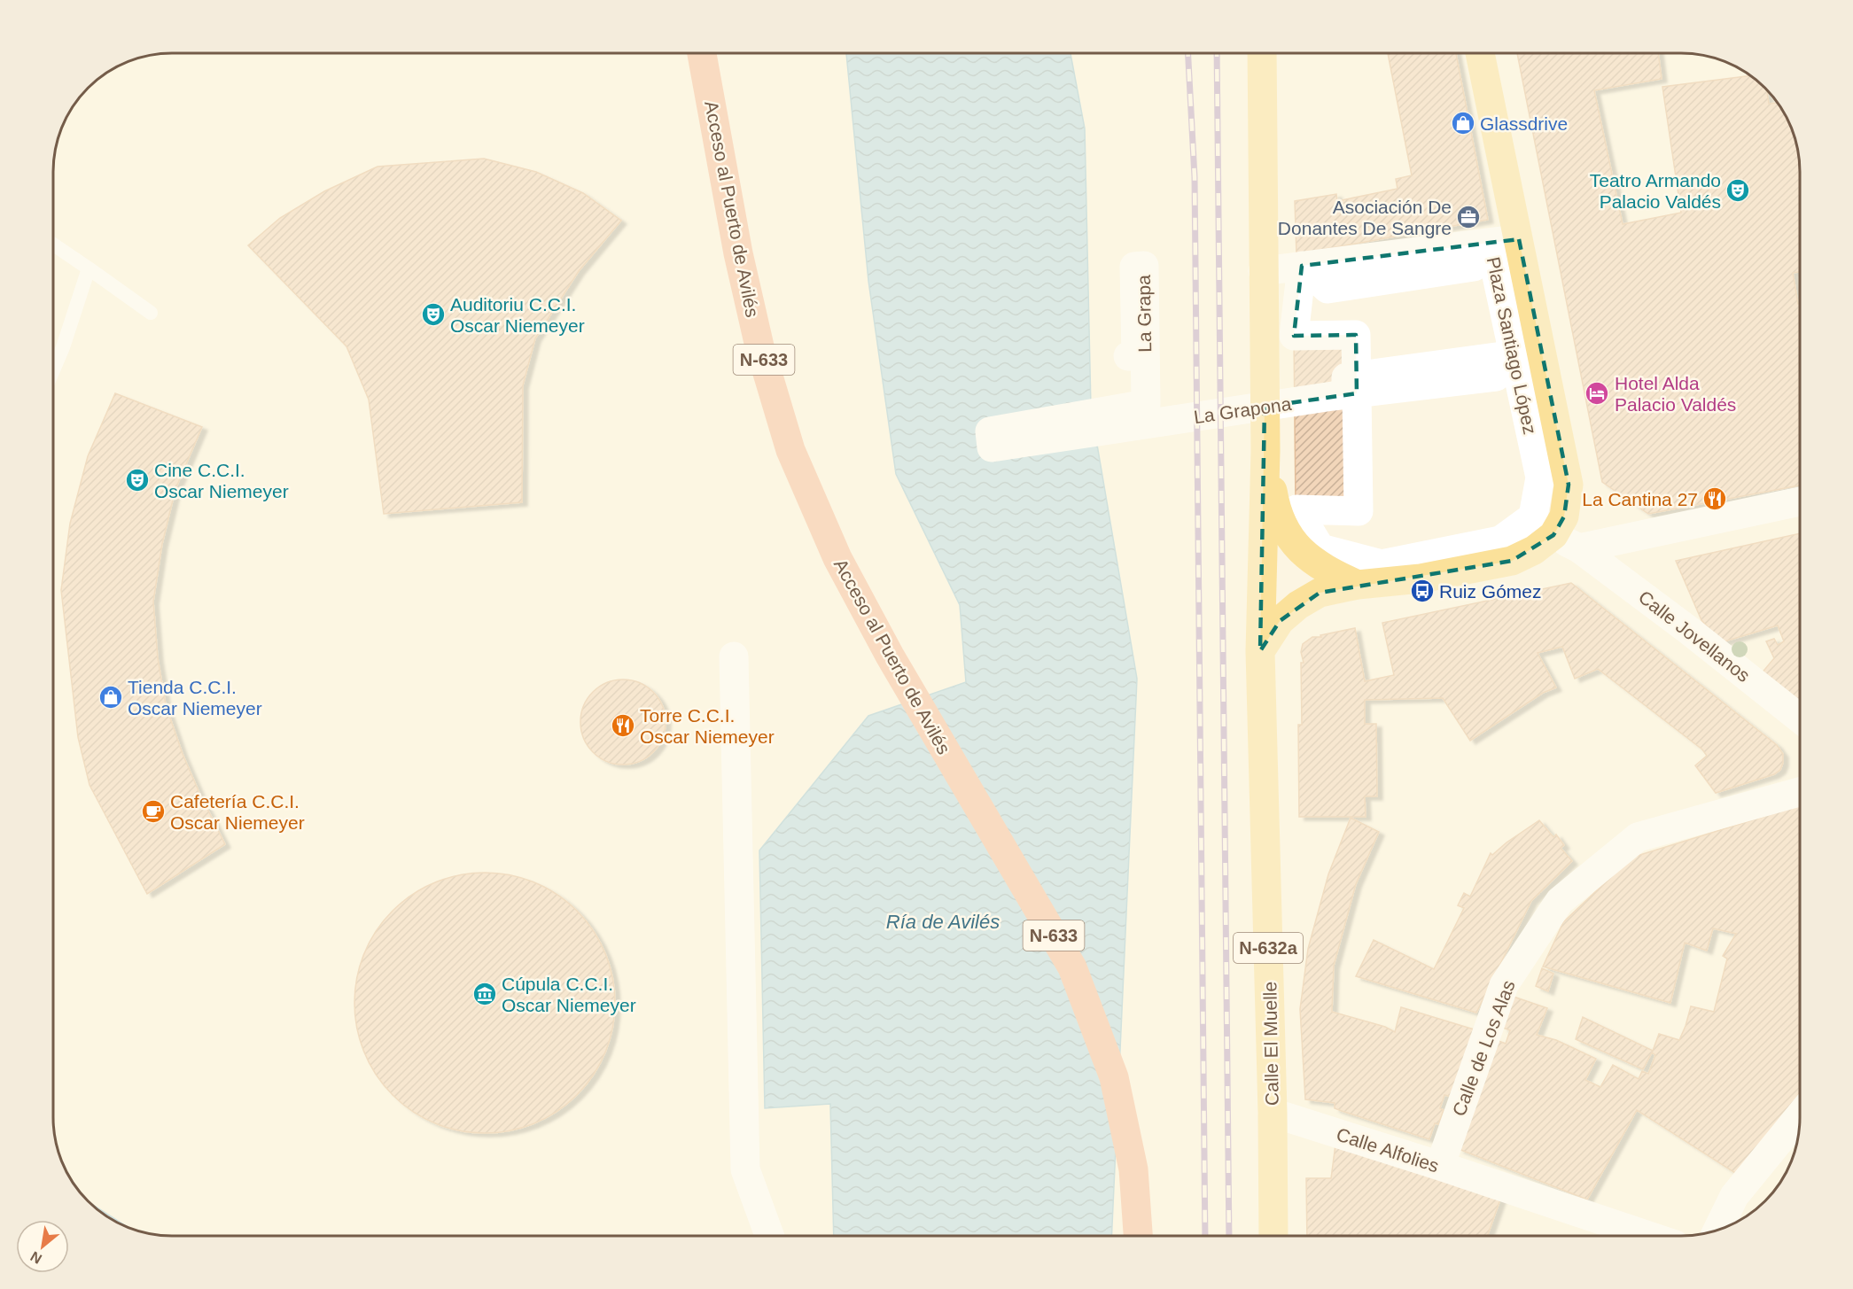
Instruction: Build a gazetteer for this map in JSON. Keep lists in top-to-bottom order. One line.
{"streets":{"highway":["Acceso al Puerto de Avilés","N-633"],"main road":["N-632a","Calle El Muelle"],"street":["La Grapa","Plaza Santiago López","La Grapona","Calle Jovellanos","Calle de Los Alas","Calle Alfolies"]},"crossings":[["La Grapa","La Grapona"],["Calle El Muelle","Calle Alfolies"],["Calle de Los Alas","Calle Alfolies"]],"water":["Ría de Avilés"],"places":{"shop":["Glassdrive","Tienda C.C.I. Oscar Niemeyer"],"theatre":["Teatro Armando Palacio Valdés","Auditoriu C.C.I. Oscar Niemeyer","Cine C.C.I. Oscar Niemeyer"],"office":["Asociación De Donantes De Sangre"],"hotel":["Hotel Alda Palacio Valdés"],"restaurant":["La Cantina 27","Torre C.C.I. Oscar Niemeyer"],"bus stop":["Ruiz Gómez"],"cafe":["Cafetería C.C.I. Oscar Niemeyer"],"museum":["Cúpula C.C.I. Oscar Niemeyer"]},"north":"bottom left"}
